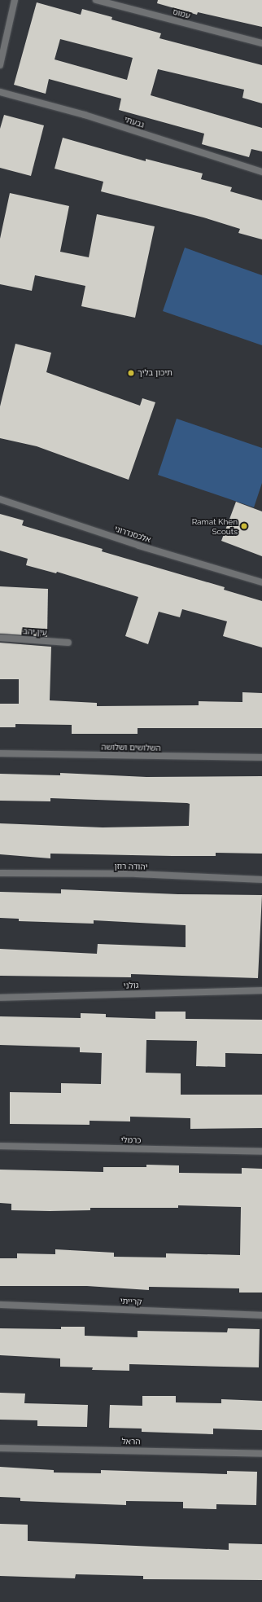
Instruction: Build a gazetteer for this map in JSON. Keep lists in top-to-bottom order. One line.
{"streets":{"street":["עמוס","גבעתי","אלכסנדרוני","עין יהב","השלושים ושלושה","יהודה רוזן","גולני","כרמלי","קרייתי","הראל"]},"places":["תיכון בליך","Ramat Khen Scouts"]}
